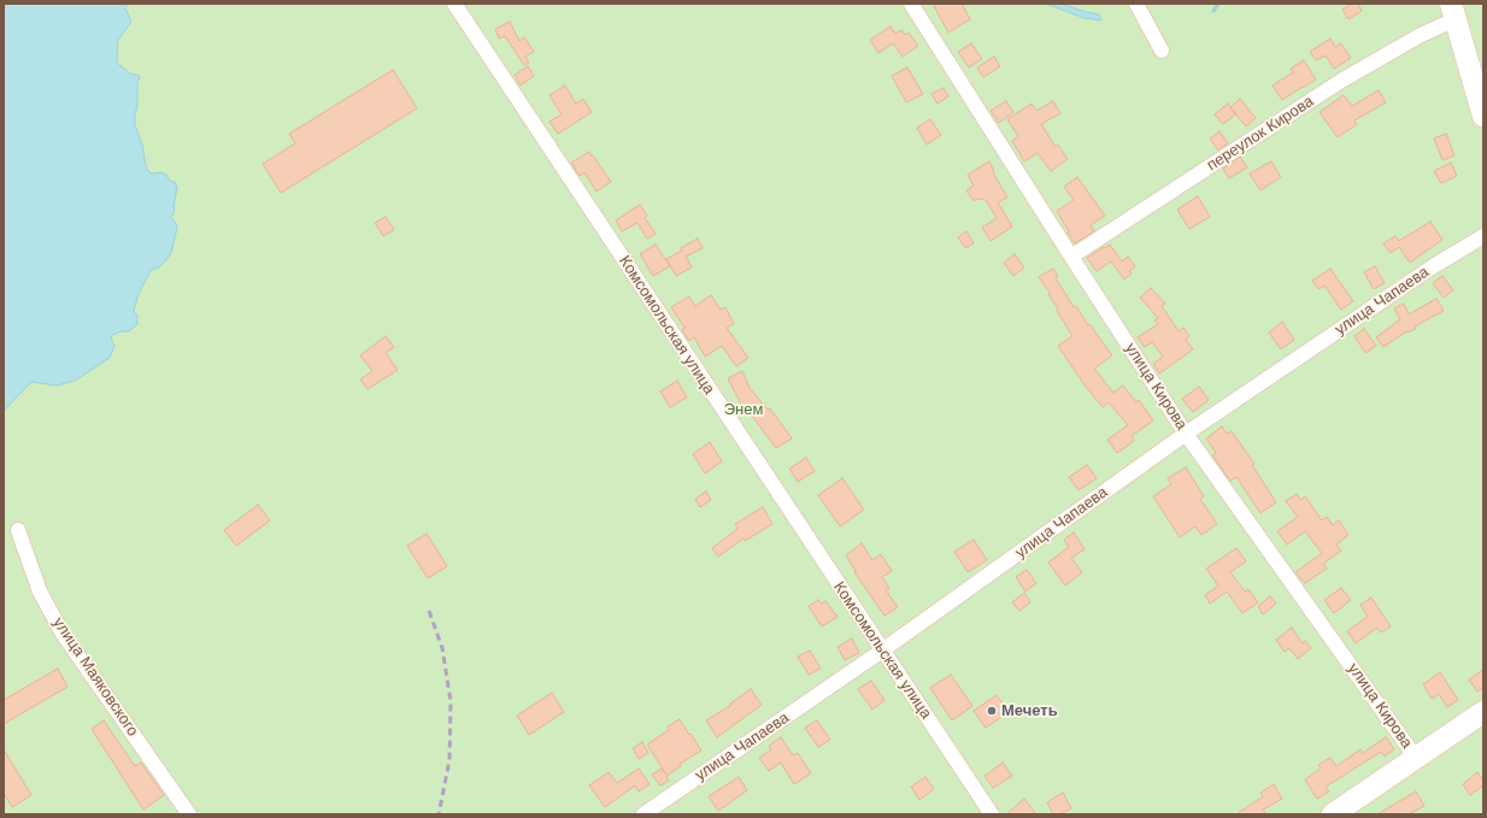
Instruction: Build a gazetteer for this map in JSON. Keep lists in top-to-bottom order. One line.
{"streets":{"street":["переулок Кирова","улица Чапаева","Комсомольская улица","улица Кирова","улица Маяковского"]},"crossings":[["переулок Кирова","улица Кирова"],["улица Чапаева","Комсомольская улица"],["улица Чапаева","улица Кирова"]],"parks":["Энем"],"places":["Мечеть"]}
